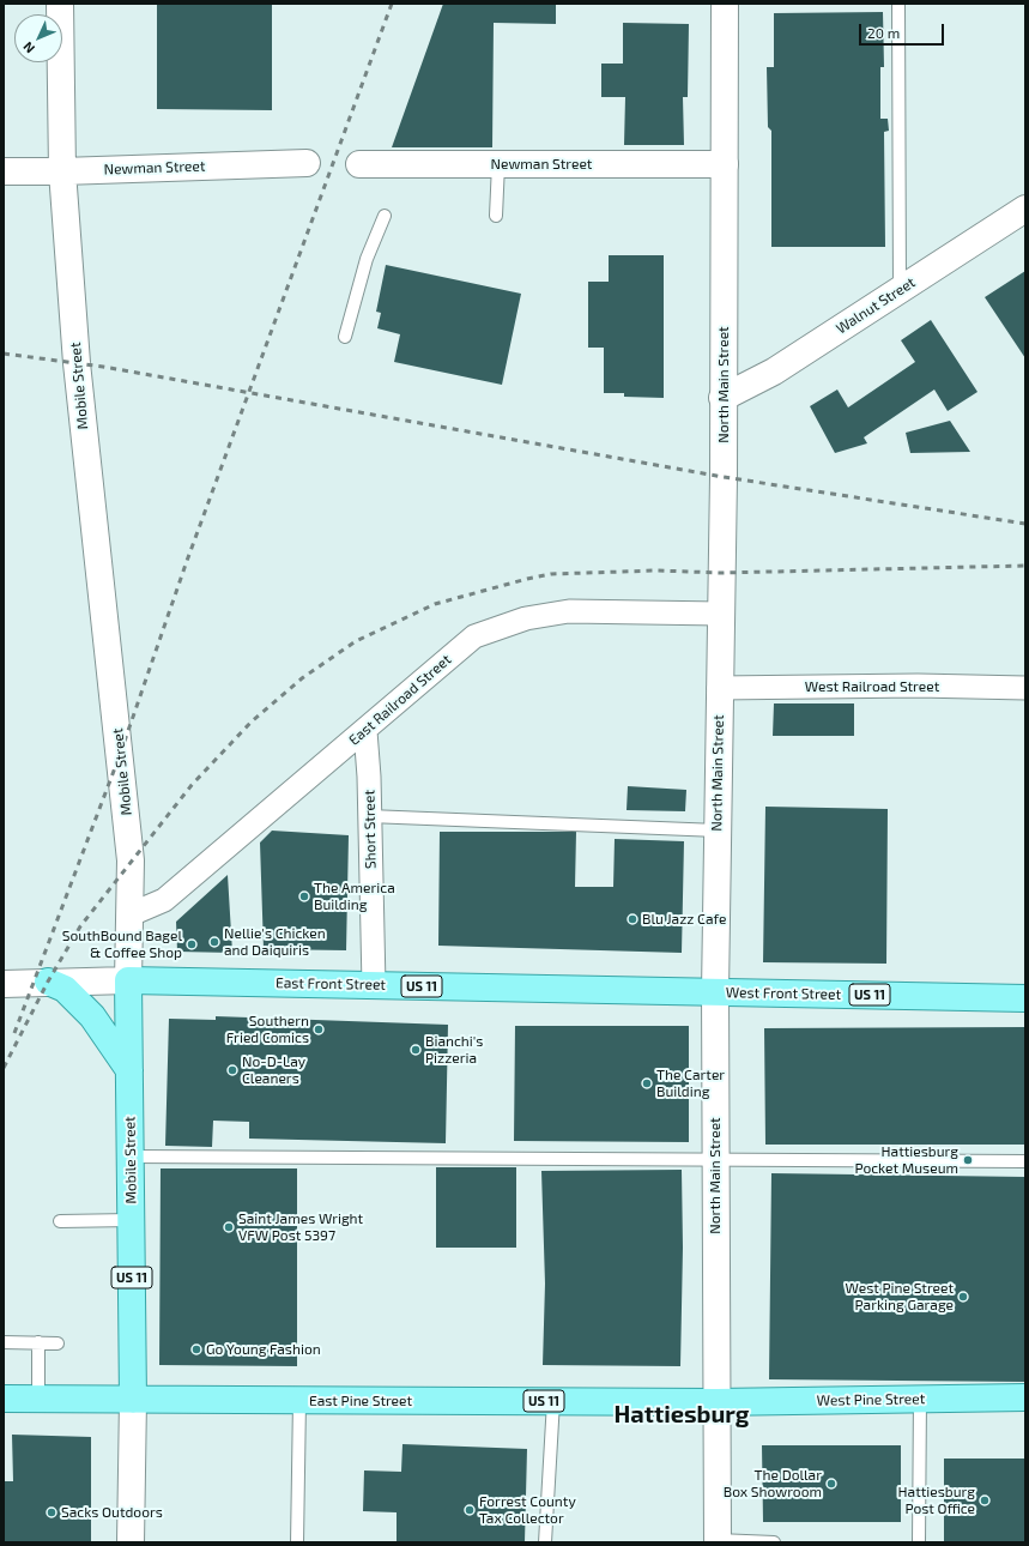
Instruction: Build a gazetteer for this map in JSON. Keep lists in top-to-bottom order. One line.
{"streets":{"main road":["Mobile Street","East Front Street","US 11","West Front Street","West Pine Street","East Pine Street"],"street":["Newman Street","Walnut Street","North Main Street","West Railroad Street","East Railroad Street","Short Street"]},"crossings":[["Newman Street","North Main Street"],["Newman Street","Mobile Street"],["Walnut Street","North Main Street"],["North Main Street","West Railroad Street"],["North Main Street","East Railroad Street"],["North Main Street","East Front Street"],["North Main Street","West Front Street"],["North Main Street","West Pine Street"],["North Main Street","East Pine Street"],["Mobile Street","East Railroad Street"],["Mobile Street","East Front Street"],["Mobile Street","East Pine Street"],["East Railroad Street","Short Street"],["Short Street","East Front Street"],["East Front Street","West Front Street"],["West Pine Street","East Pine Street"]],"districts":["Hattiesburg"],"places":["The America Building","Blu Jazz Cafe","Nellie's Chicken and Daiquiris","SouthBound Bagel & Coffee Shop","Southern Fried Comics","Bianchi's Pizzeria","No-D-Lay Cleaners","The Carter Building","Hattiesburg Pocket Museum","Saint James Wright VFW Post 5397","West Pine Street Parking Garage","Go Young Fashion","The Dollar Box Showroom","Hattiesburg Post Office","Forrest County Tax Collector","Sacks Outdoors"],"scale_bar":"20 m","north":"bottom left"}
